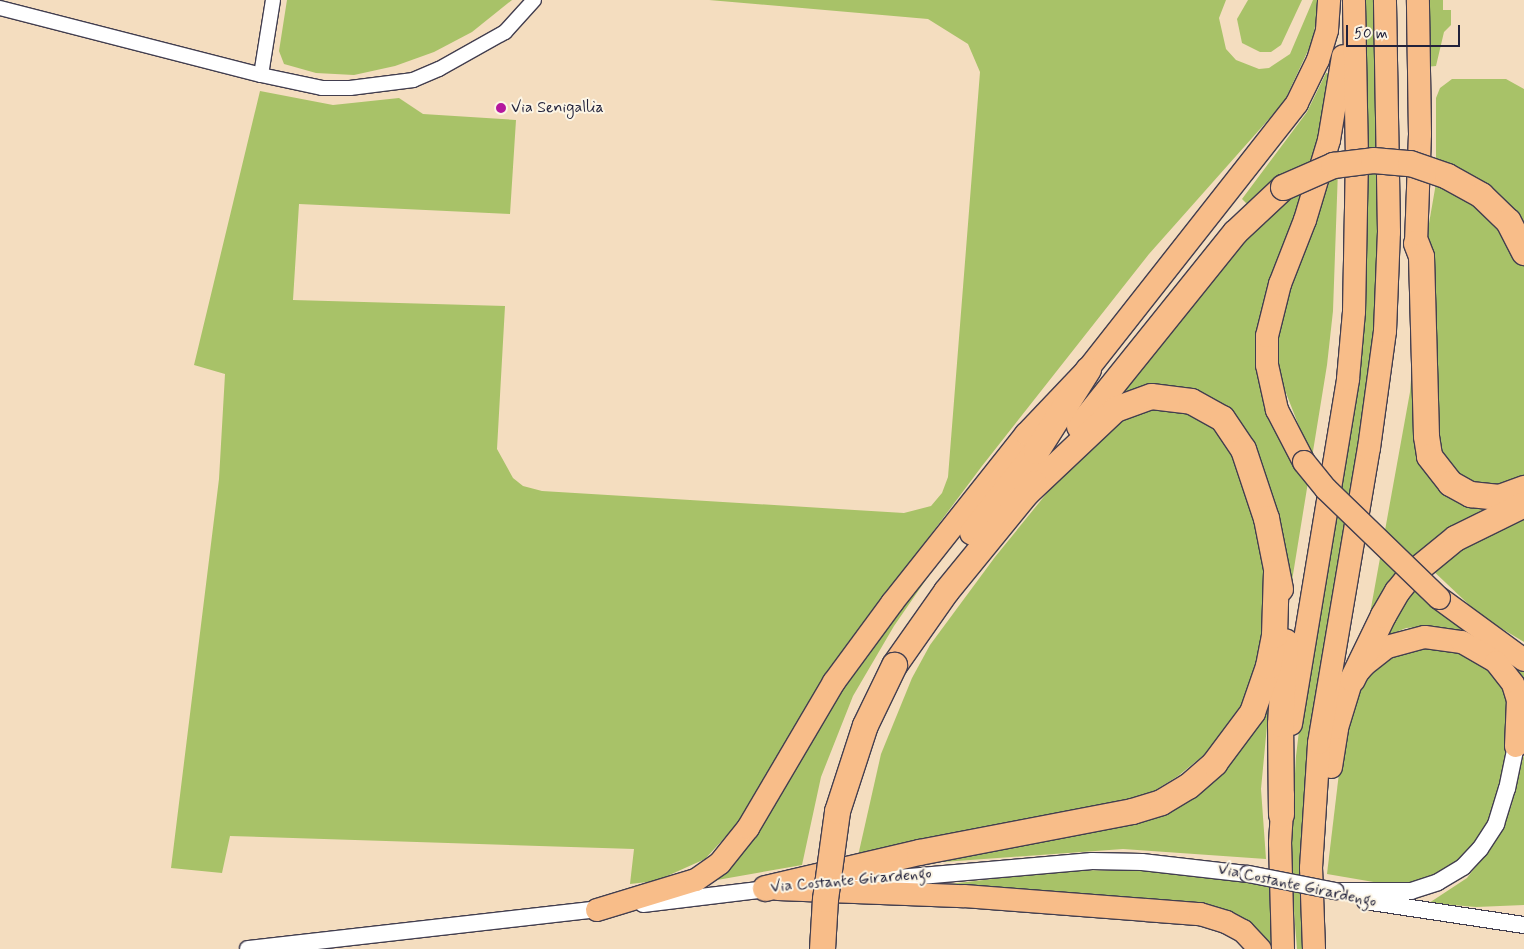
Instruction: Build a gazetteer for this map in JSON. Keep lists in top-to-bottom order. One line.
{"streets":{"street":["Via Costante Girardengo"]},"places":["Via Senigallia"],"scale_bar":"50 m"}
